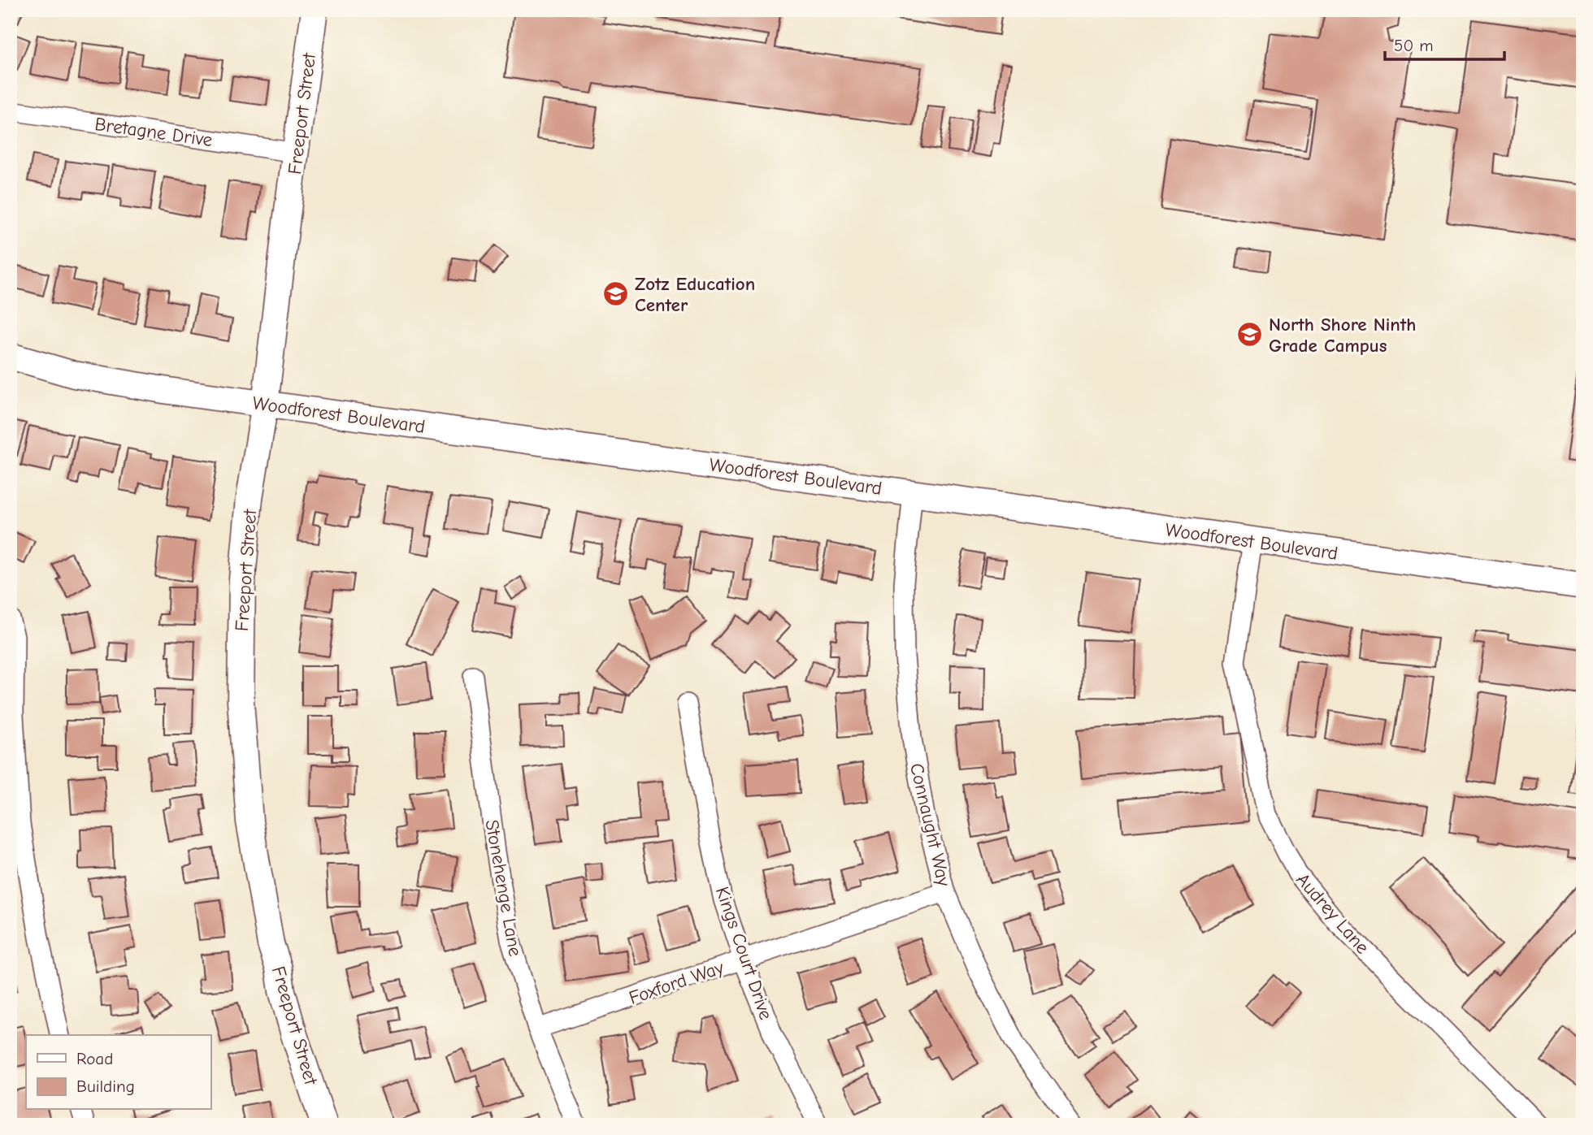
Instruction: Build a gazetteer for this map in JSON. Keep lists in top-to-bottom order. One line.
{"streets":{"main road":["Freeport Street","Woodforest Boulevard"],"street":["Bretagne Drive","Connaught Way","Stonehenge Lane","Audrey Lane","Kings Court Drive","Foxford Way"]},"crossings":[["Freeport Street","Bretagne Drive"],["Freeport Street","Woodforest Boulevard"],["Woodforest Boulevard","Connaught Way"],["Woodforest Boulevard","Audrey Lane"],["Connaught Way","Foxford Way"],["Stonehenge Lane","Foxford Way"],["Kings Court Drive","Foxford Way"]],"places":{"school or university":["Zotz Education Center","North Shore Ninth Grade Campus"]},"legend":["Road","Building"],"scale_bar":"50 m"}
